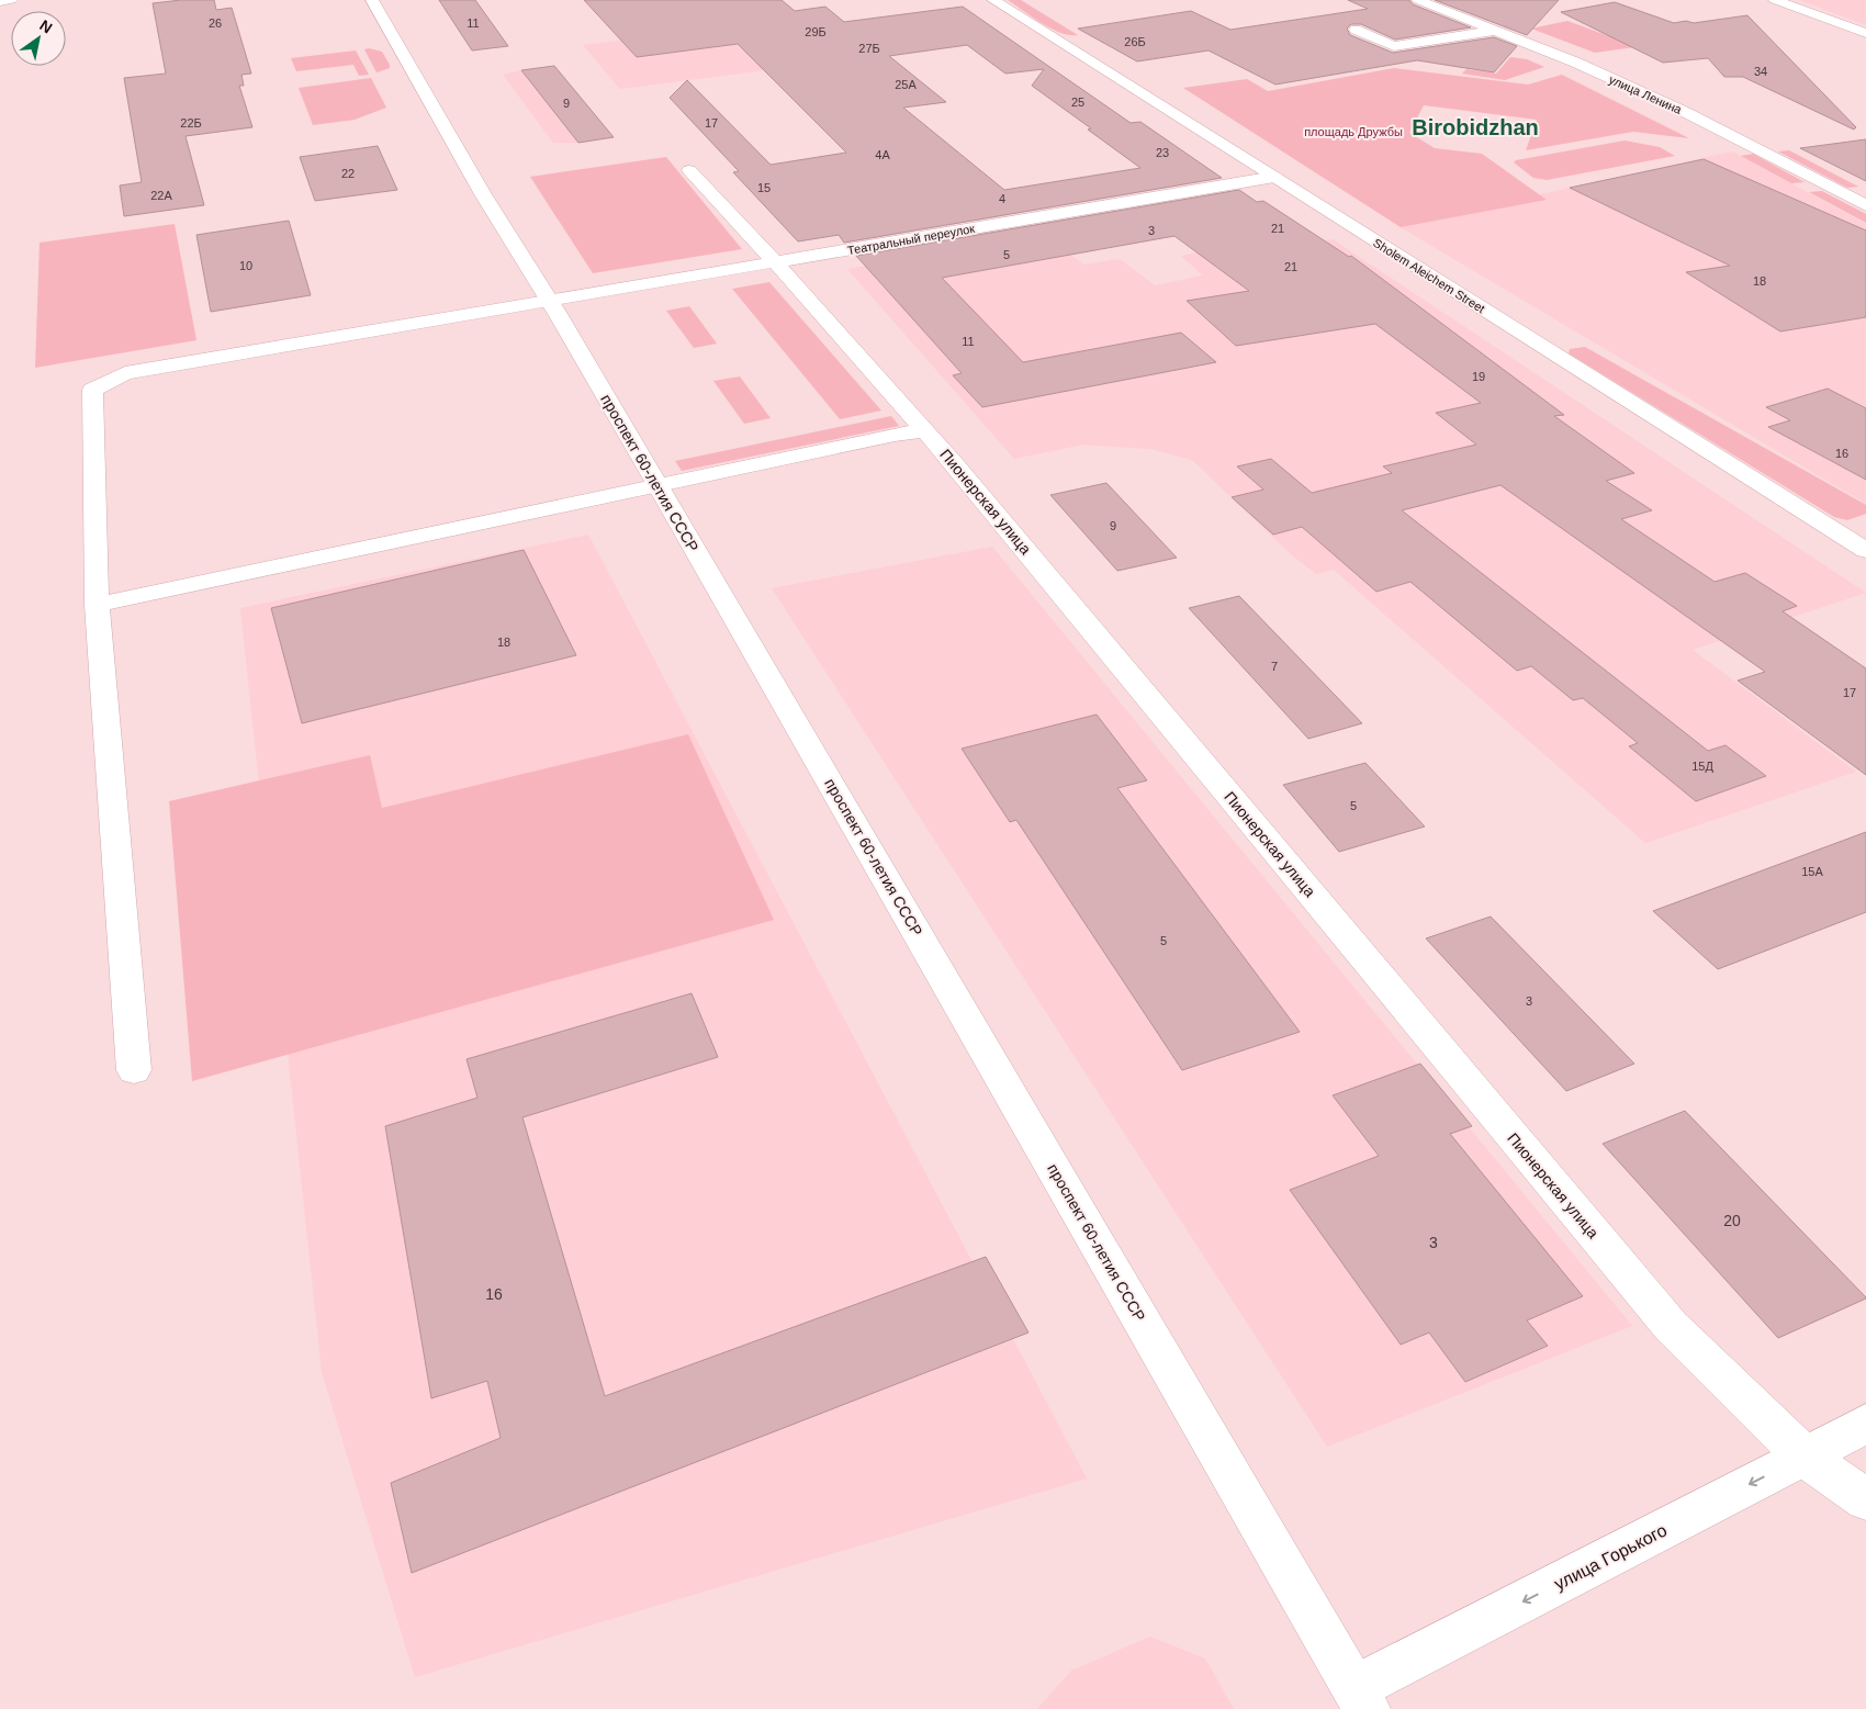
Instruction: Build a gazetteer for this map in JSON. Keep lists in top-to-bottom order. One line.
{"streets":{"street":["улица Ленина","Театральный переулок","Sholem Aleichem Street","проспект 60-летия СССР","Пионерская улица","улица Горького"]},"crossings":[["Театральный переулок","Sholem Aleichem Street"],["Театральный переулок","проспект 60-летия СССР"],["Театральный переулок","Пионерская улица"],["проспект 60-летия СССР","улица Горького"],["Пионерская улица","улица Горького"]],"one_way":["улица Горького"],"districts":["Birobidzhan"],"parks":["площадь Дружбы"],"house_numbers":["26","11","29Б","26Б","27Б","34","25А","25","9","22Б","17","23","4А","22","15","22А","4","21","3","5","10","21","18","11","19","16","9","18","7","17","15Д","5","15А","5","3","20","3","16"],"north":"top right"}
